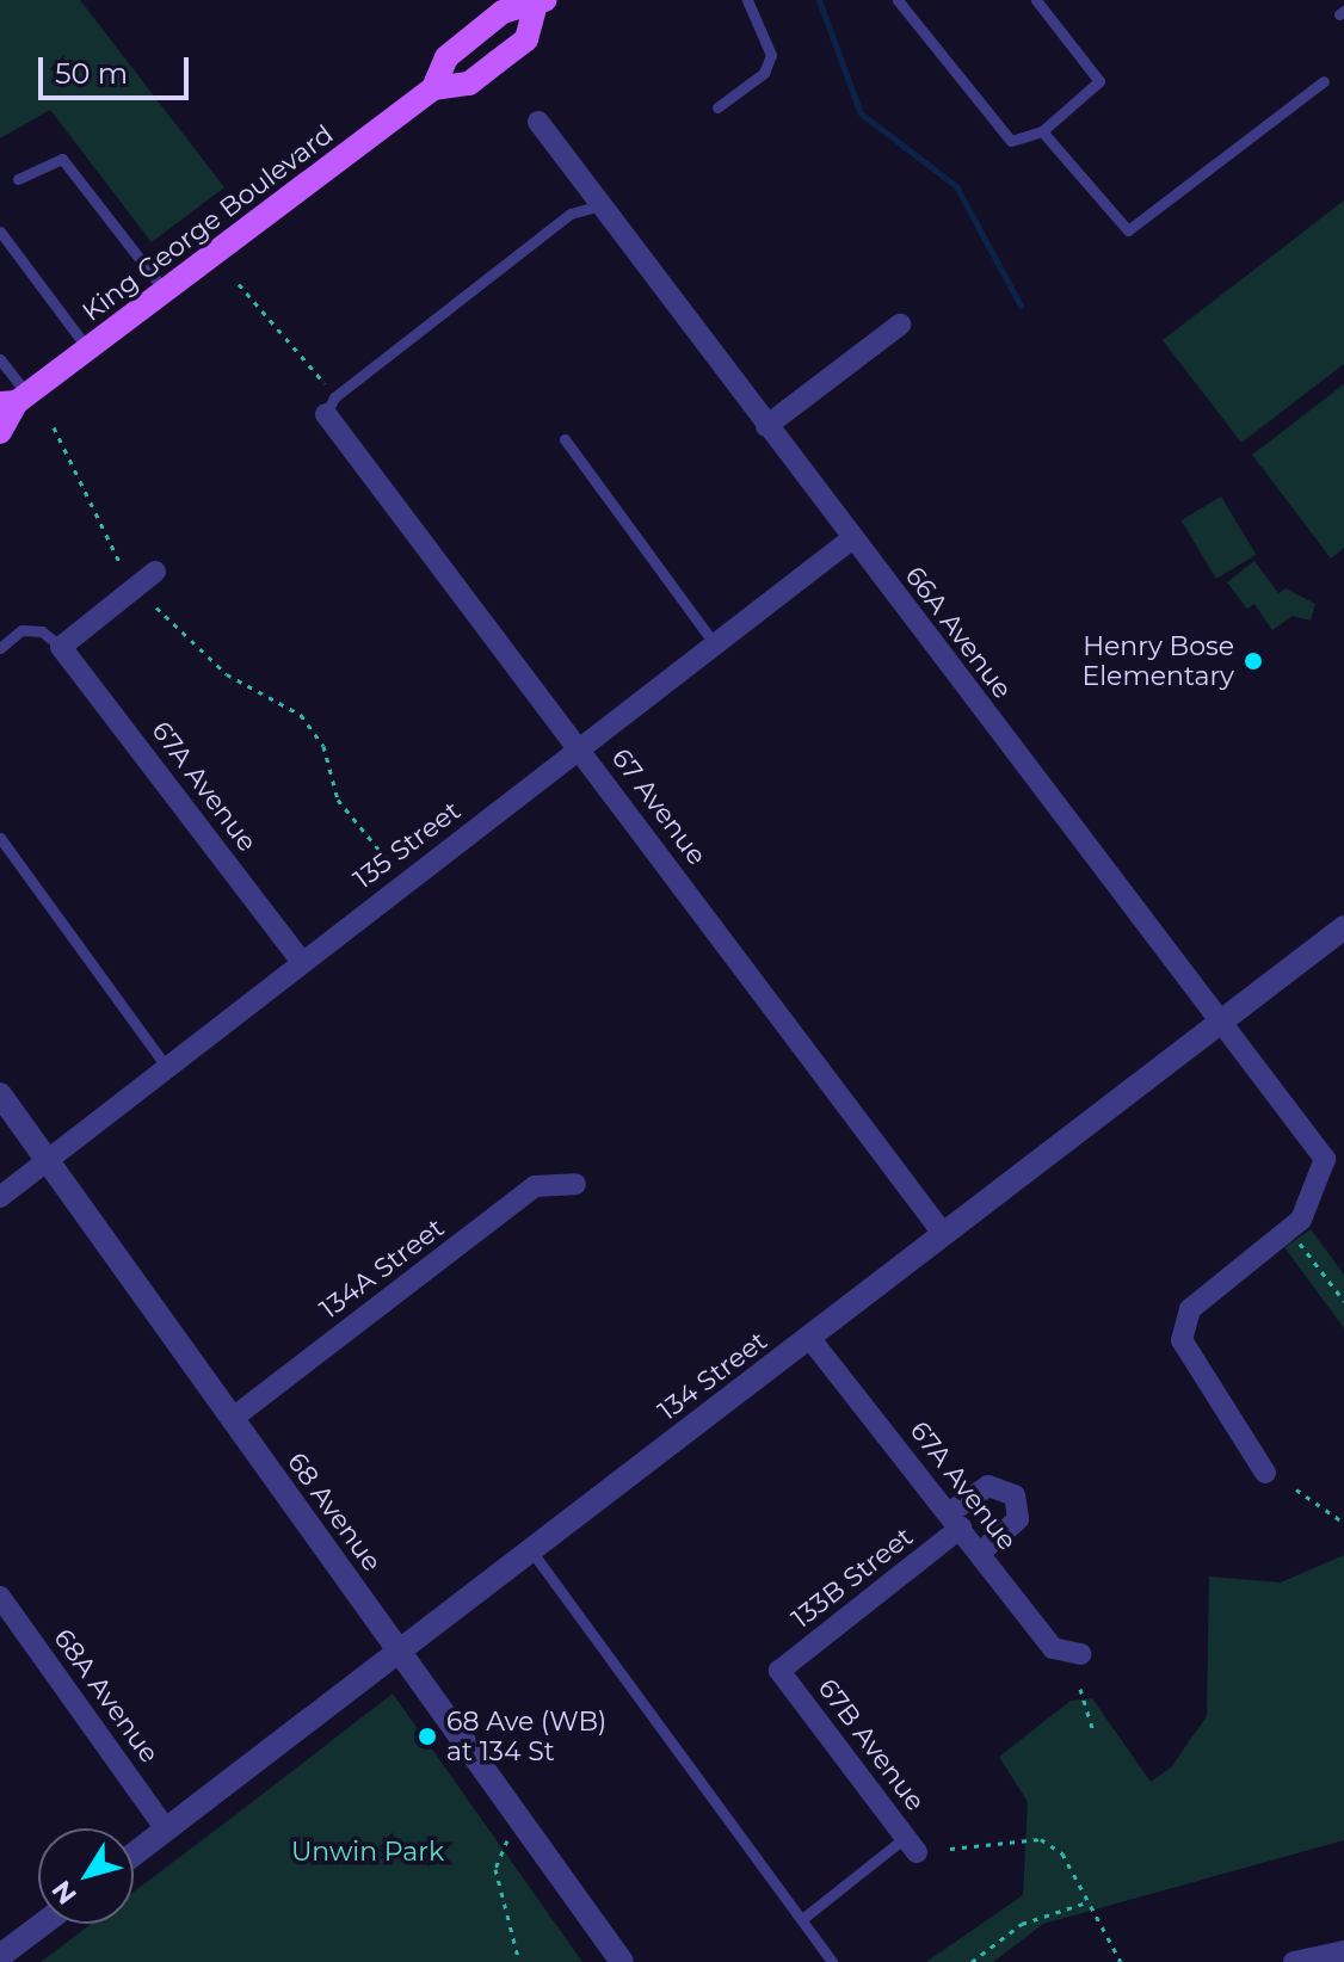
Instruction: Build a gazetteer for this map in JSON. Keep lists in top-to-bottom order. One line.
{"streets":{"main road":["King George Boulevard"],"street":["66A Avenue","67A Avenue","67 Avenue","135 Street","134A Street","134 Street","68 Avenue","133B Street","68A Avenue","67B Avenue"]},"crossings":[["66A Avenue","135 Street"],["66A Avenue","134 Street"],["67A Avenue","135 Street"],["67A Avenue","134 Street"],["67A Avenue","133B Street"],["67 Avenue","135 Street"],["67 Avenue","134 Street"],["135 Street","68 Avenue"],["134A Street","68 Avenue"],["134 Street","68 Avenue"],["134 Street","68A Avenue"],["133B Street","67B Avenue"]],"parks":["Unwin Park"],"places":["Henry Bose Elementary","68 Ave (WB) at 134 St"],"scale_bar":"50 m","north":"bottom left"}
